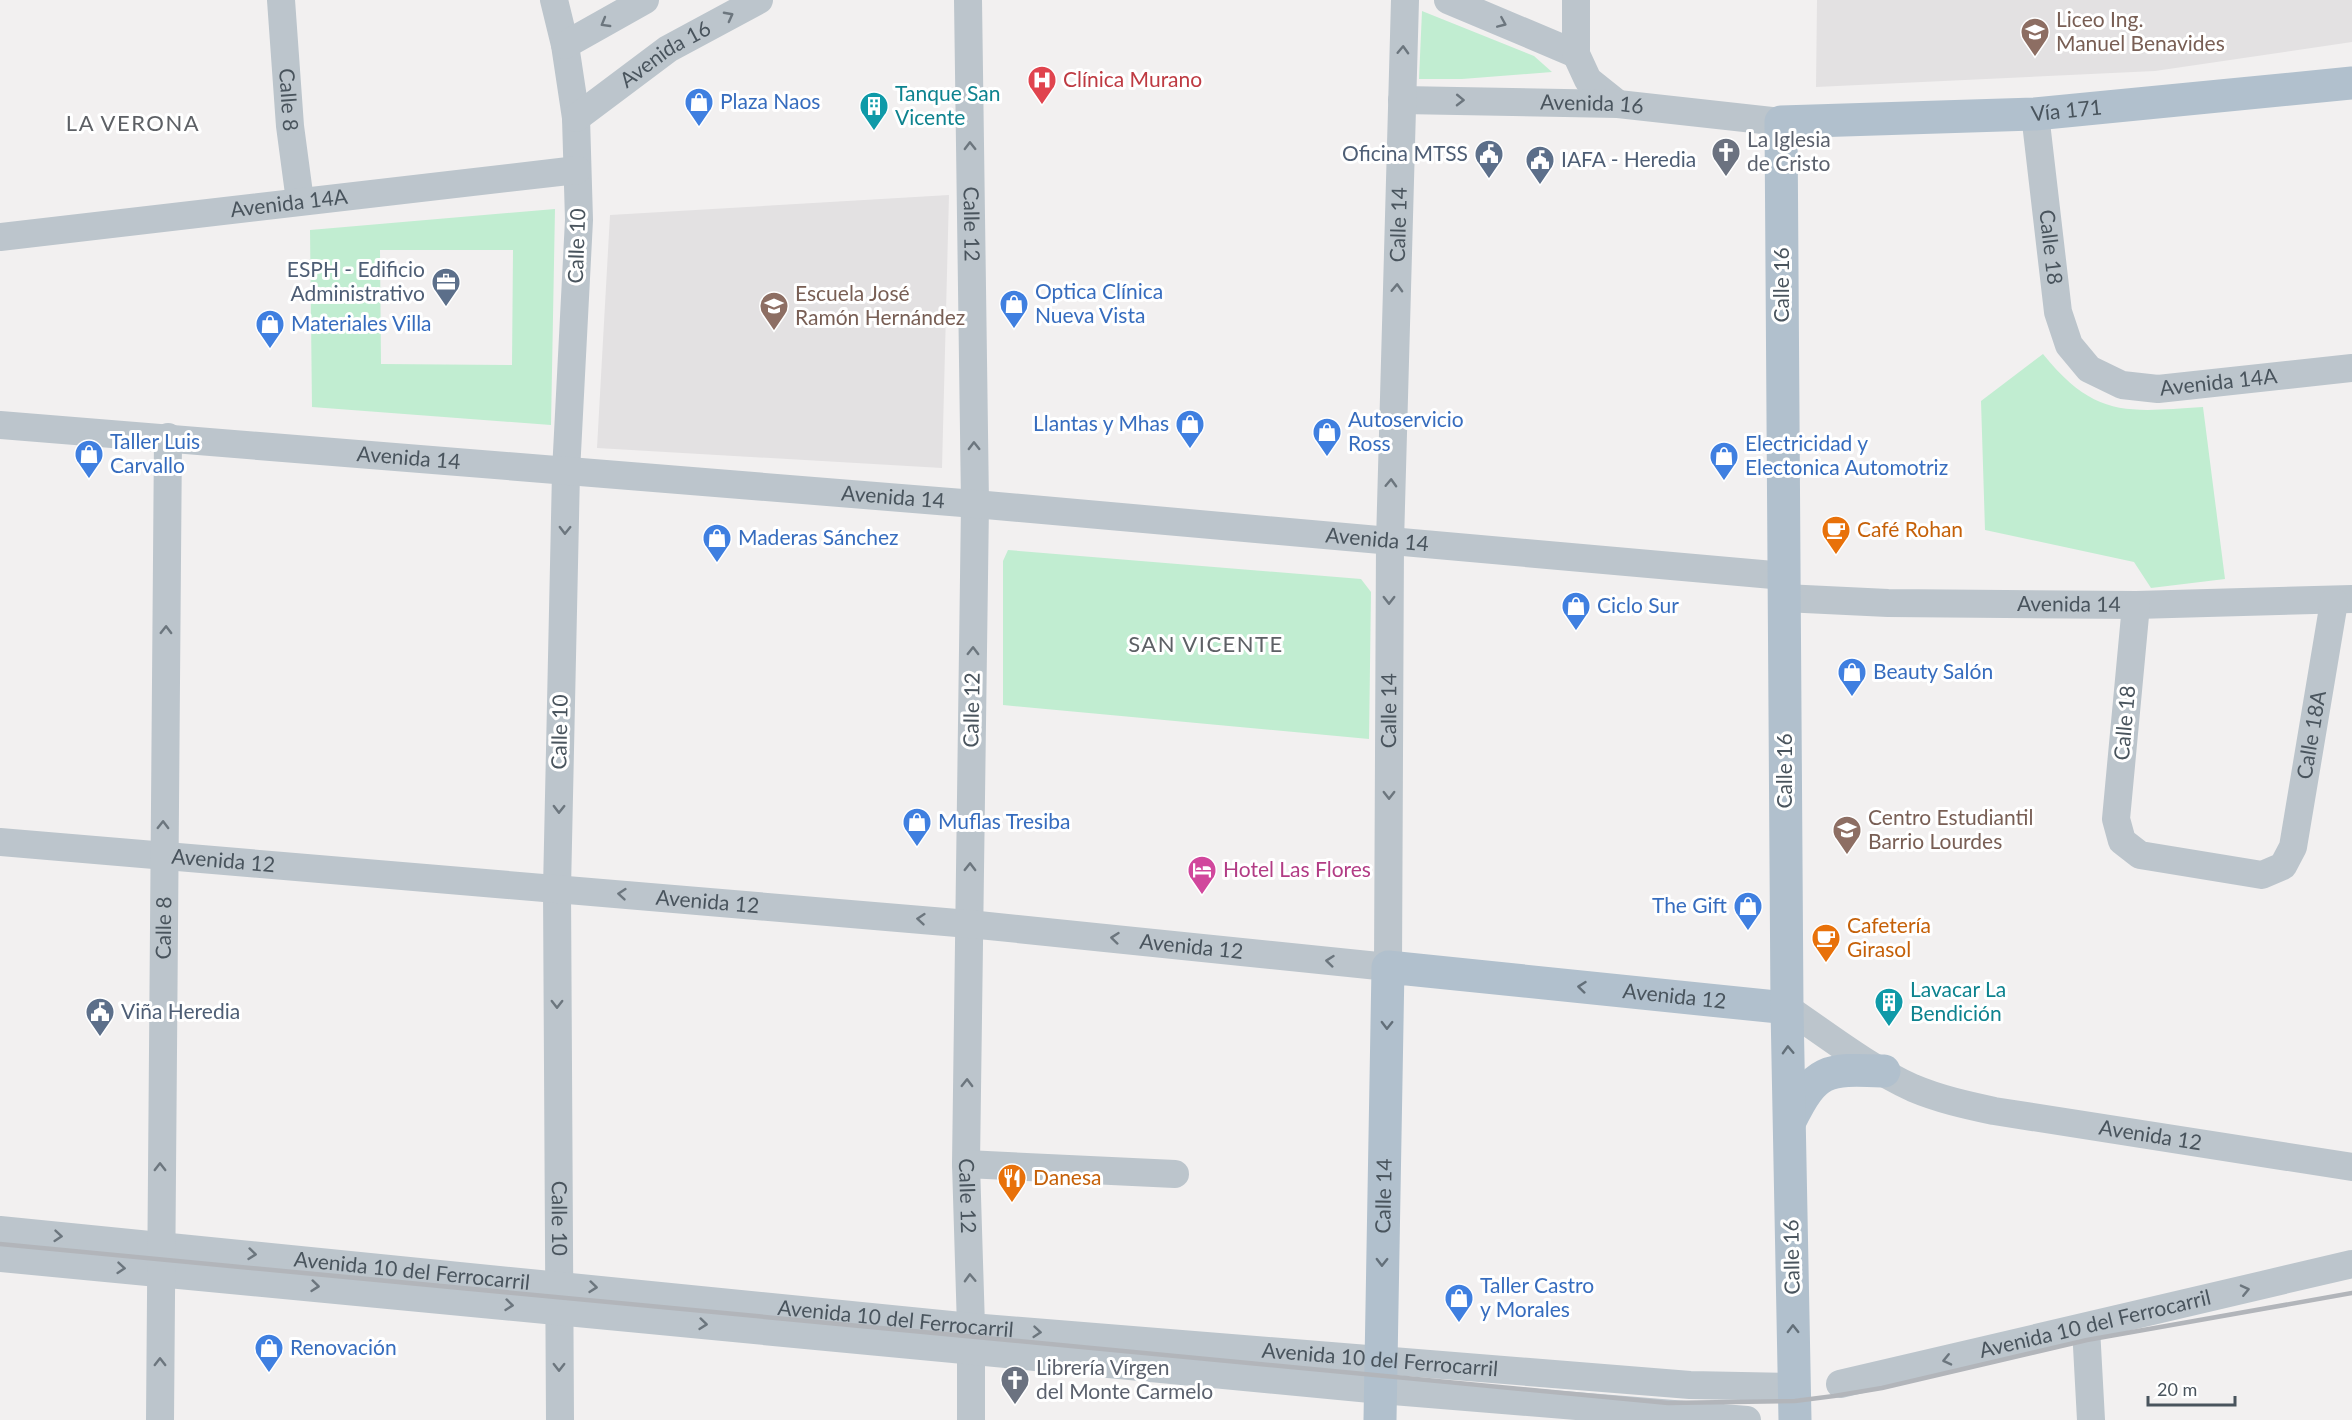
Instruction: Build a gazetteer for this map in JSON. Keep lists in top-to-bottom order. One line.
{"streets":{"main road":["Vía 171","Calle 14","Calle 16","Avenida 12"],"street":["Avenida 16","Calle 8","Avenida 14A","Calle 12","Calle 10","Calle 18","Avenida 14","Calle 18A","Avenida 10 del Ferrocarril"]},"crossings":[["Avenida 16","Vía 171"],["Avenida 16","Calle 14"],["Avenida 16","Calle 10"],["Avenida 16","Calle 16"],["Calle 8","Avenida 14A"],["Calle 8","Avenida 14"],["Calle 8","Avenida 12"],["Calle 8","Avenida 10 del Ferrocarril"],["Vía 171","Calle 18"],["Vía 171","Calle 16"],["Avenida 14A","Calle 10"],["Avenida 14A","Calle 18"],["Calle 12","Avenida 14"],["Calle 12","Avenida 12"],["Calle 12","Avenida 10 del Ferrocarril"],["Calle 14","Avenida 14"],["Calle 14","Avenida 12"],["Calle 14","Avenida 10 del Ferrocarril"],["Calle 10","Avenida 14"],["Calle 10","Avenida 12"],["Calle 10","Avenida 10 del Ferrocarril"],["Calle 18","Avenida 14"],["Calle 18","Calle 18A"],["Calle 16","Avenida 14"],["Calle 16","Avenida 12"],["Calle 16","Avenida 10 del Ferrocarril"],["Avenida 14","Calle 18A"]],"one_way":["Avenida 16","Calle 8","Calle 12","Calle 10","Avenida 12"],"districts":["LA VERONA","SAN VICENTE"],"places":{"school or university":["Liceo Ing. Manuel Benavides","Escuela José Ramón Hernández","Centro Estudiantil Barrio Lourdes"],"hospital":["Clínica Murano"],"shop":["Plaza Naos","Optica Clínica Nueva Vista","Materiales Villa","Llantas y Mhas","Autoservicio Ross","Taller Luis Carvallo","Electricidad y Electonica Automotriz","Maderas Sánchez","Ciclo Sur","Beauty Salón","Muflas Tresiba","The Gift","Taller Castro y Morales","Renovación"],"building":["Tanque San Vicente","Lavacar La Bendición"],"church":["La Iglesia de Cristo","Librería Vírgen del Monte Carmelo"],"public building":["Oficina MTSS","IAFA - Heredia","Viña Heredia"],"office":["ESPH - Edificio Administrativo"],"cafe":["Café Rohan","Cafetería Girasol"],"hotel":["Hotel Las Flores"],"restaurant":["Danesa"]},"scale_bar":"20 m"}
